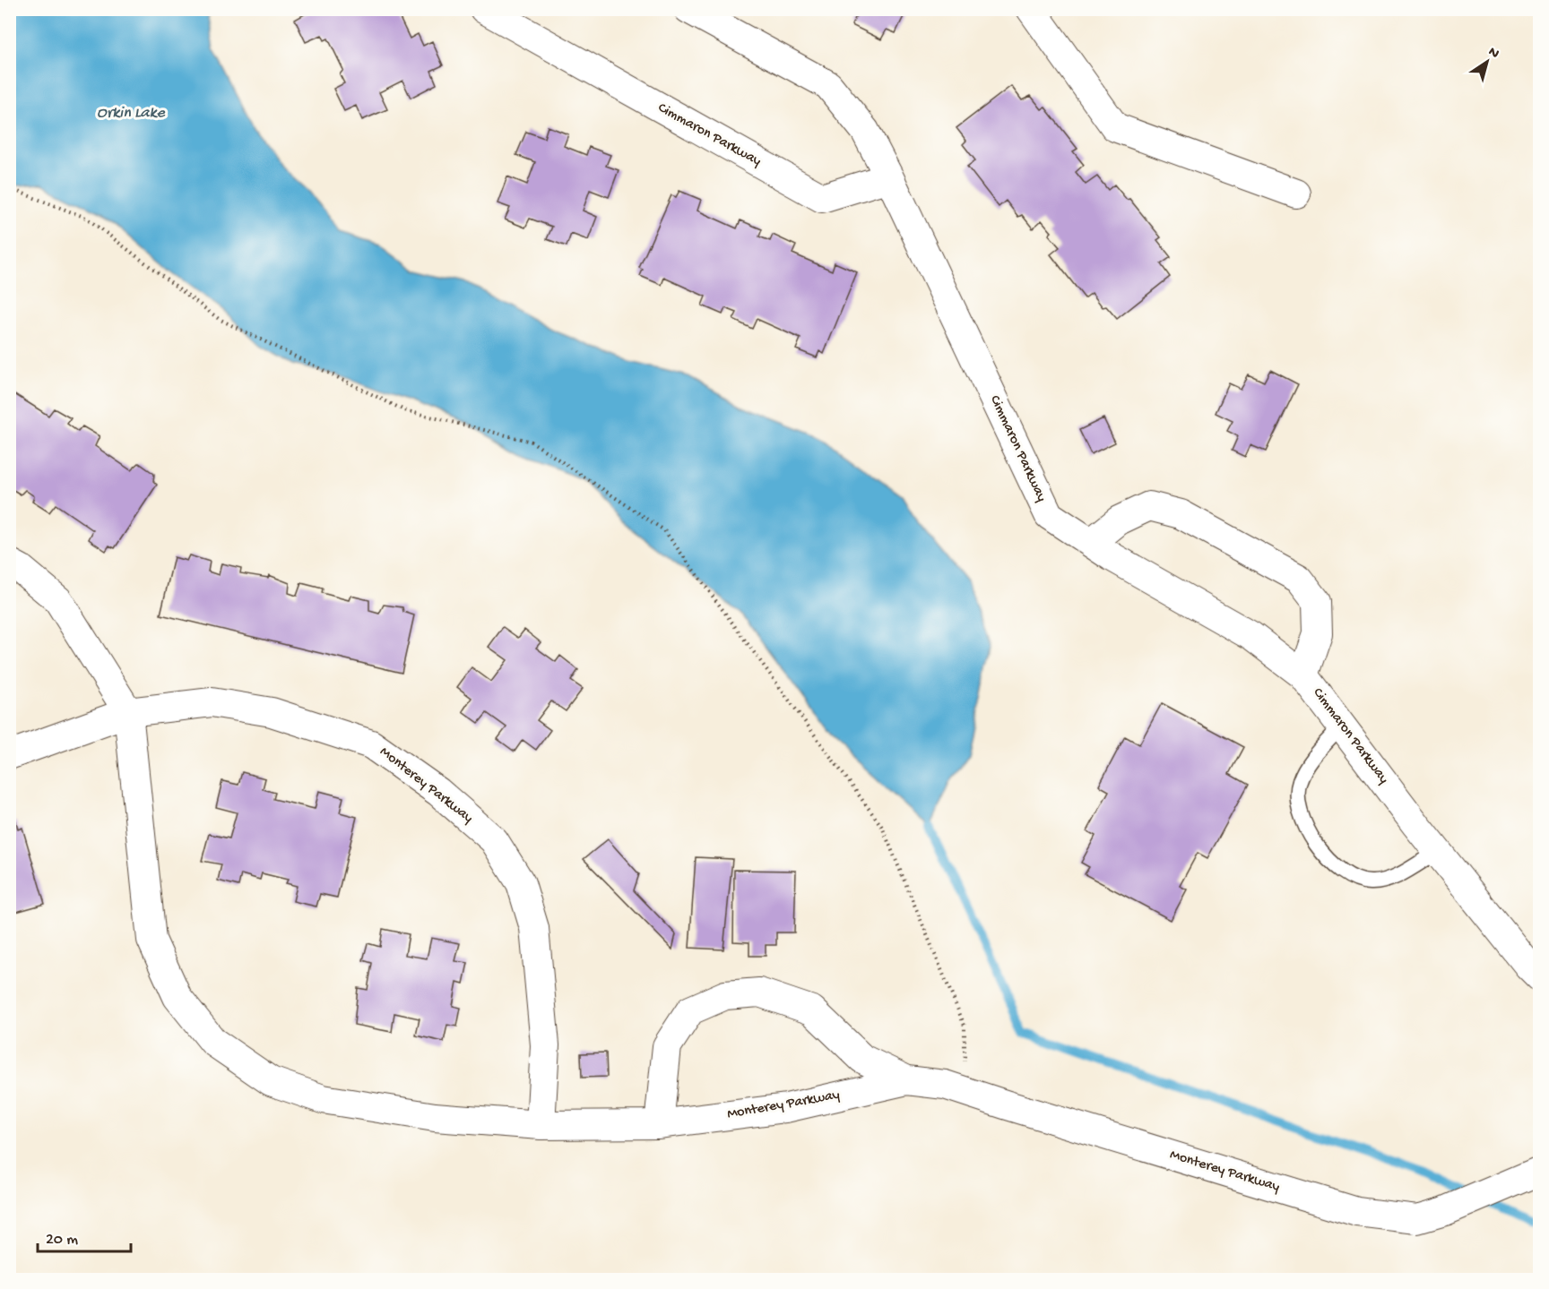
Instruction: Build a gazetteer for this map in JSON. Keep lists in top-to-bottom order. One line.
{"streets":{"street":["Cimmaron Parkway","Monterey Parkway"]},"water":["Orkin Lake"],"scale_bar":"20 m","north":"top right"}
